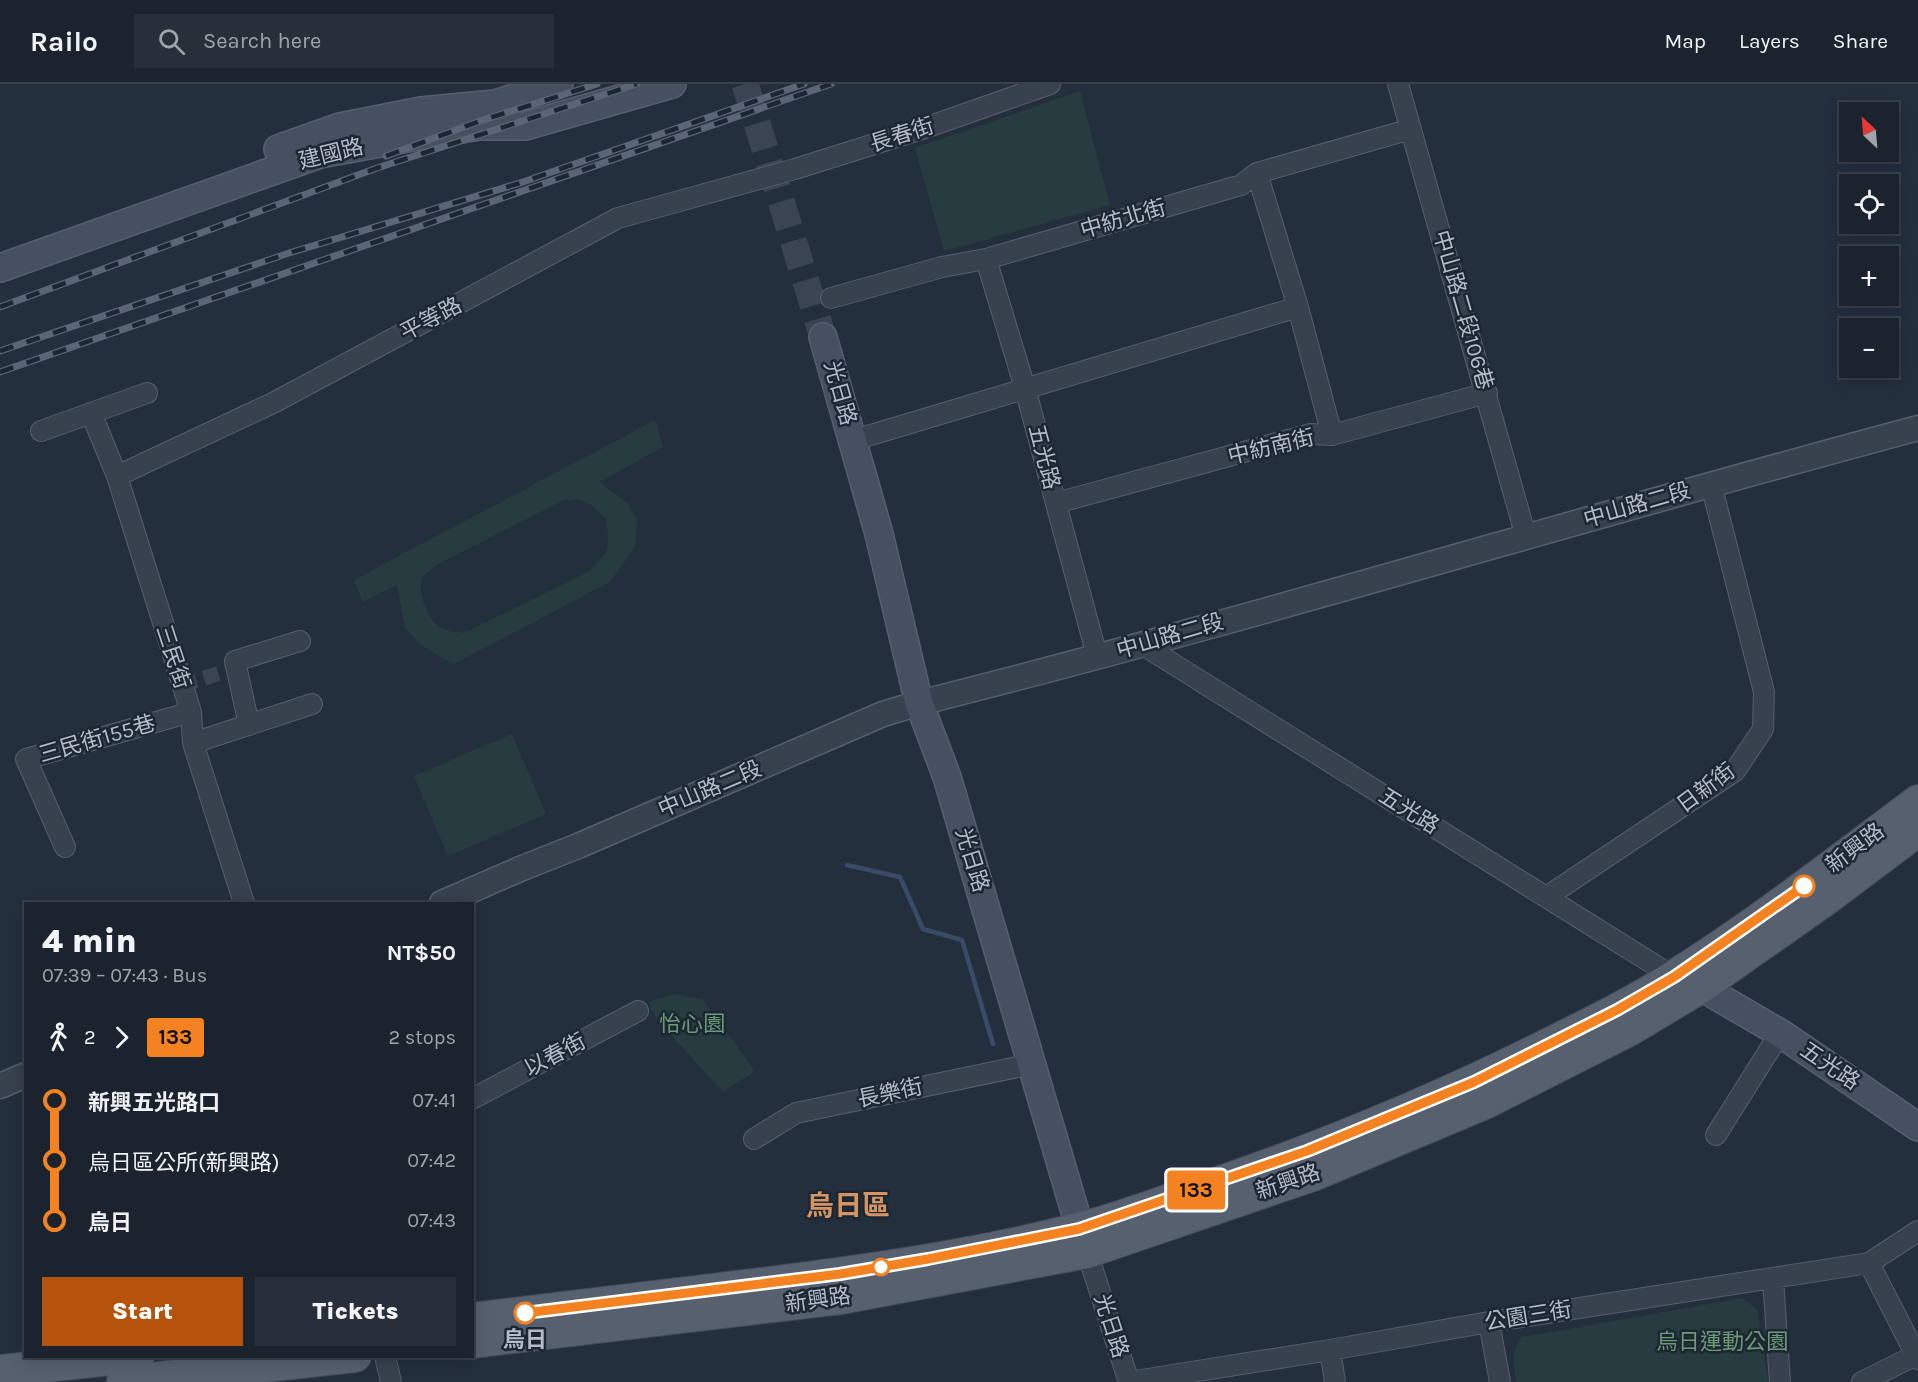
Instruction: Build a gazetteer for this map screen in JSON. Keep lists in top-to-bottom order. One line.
{"streets":{"main road":["建國路","光日路","五光路","新興路"],"street":["長春街","中紡北街","中山路二段106巷","平等路","中紡南街","中山路二段","三民街","三民街155巷","日新街","以春街","長樂街","公園三街"]},"crossings":[["長春街","平等路"],["中紡北街","中山路二段106巷"],["中紡北街","五光路"],["中山路二段106巷","中紡南街"],["中山路二段106巷","中山路二段"],["平等路","三民街"],["光日路","中山路二段"],["光日路","新興路"],["光日路","長樂街"],["光日路","公園三街"],["中紡南街","五光路"],["五光路","中山路二段"],["五光路","日新街"],["五光路","新興路"],["中山路二段","日新街"],["三民街","三民街155巷"]],"districts":["烏日區"],"parks":["怡心園","烏日運動公園"],"places":["烏日"],"lines":["bus line 133"],"north":"top left","page":{"header":"Railo","search":"Search here","nav":["Map","Layers","Share"],"on_map":"133","map_buttons":["+","−"],"heading":["4 min","07:39 – 07:43 · Bus","NT$50"],"legs":["2","133","2 stops"],"list":[{"name":"新興五光路口","value":"07:41"},{"name":"烏日區公所(新興路)","value":"07:42"},{"name":"烏日","value":"07:43"}],"buttons":["Start","Tickets"]}}
